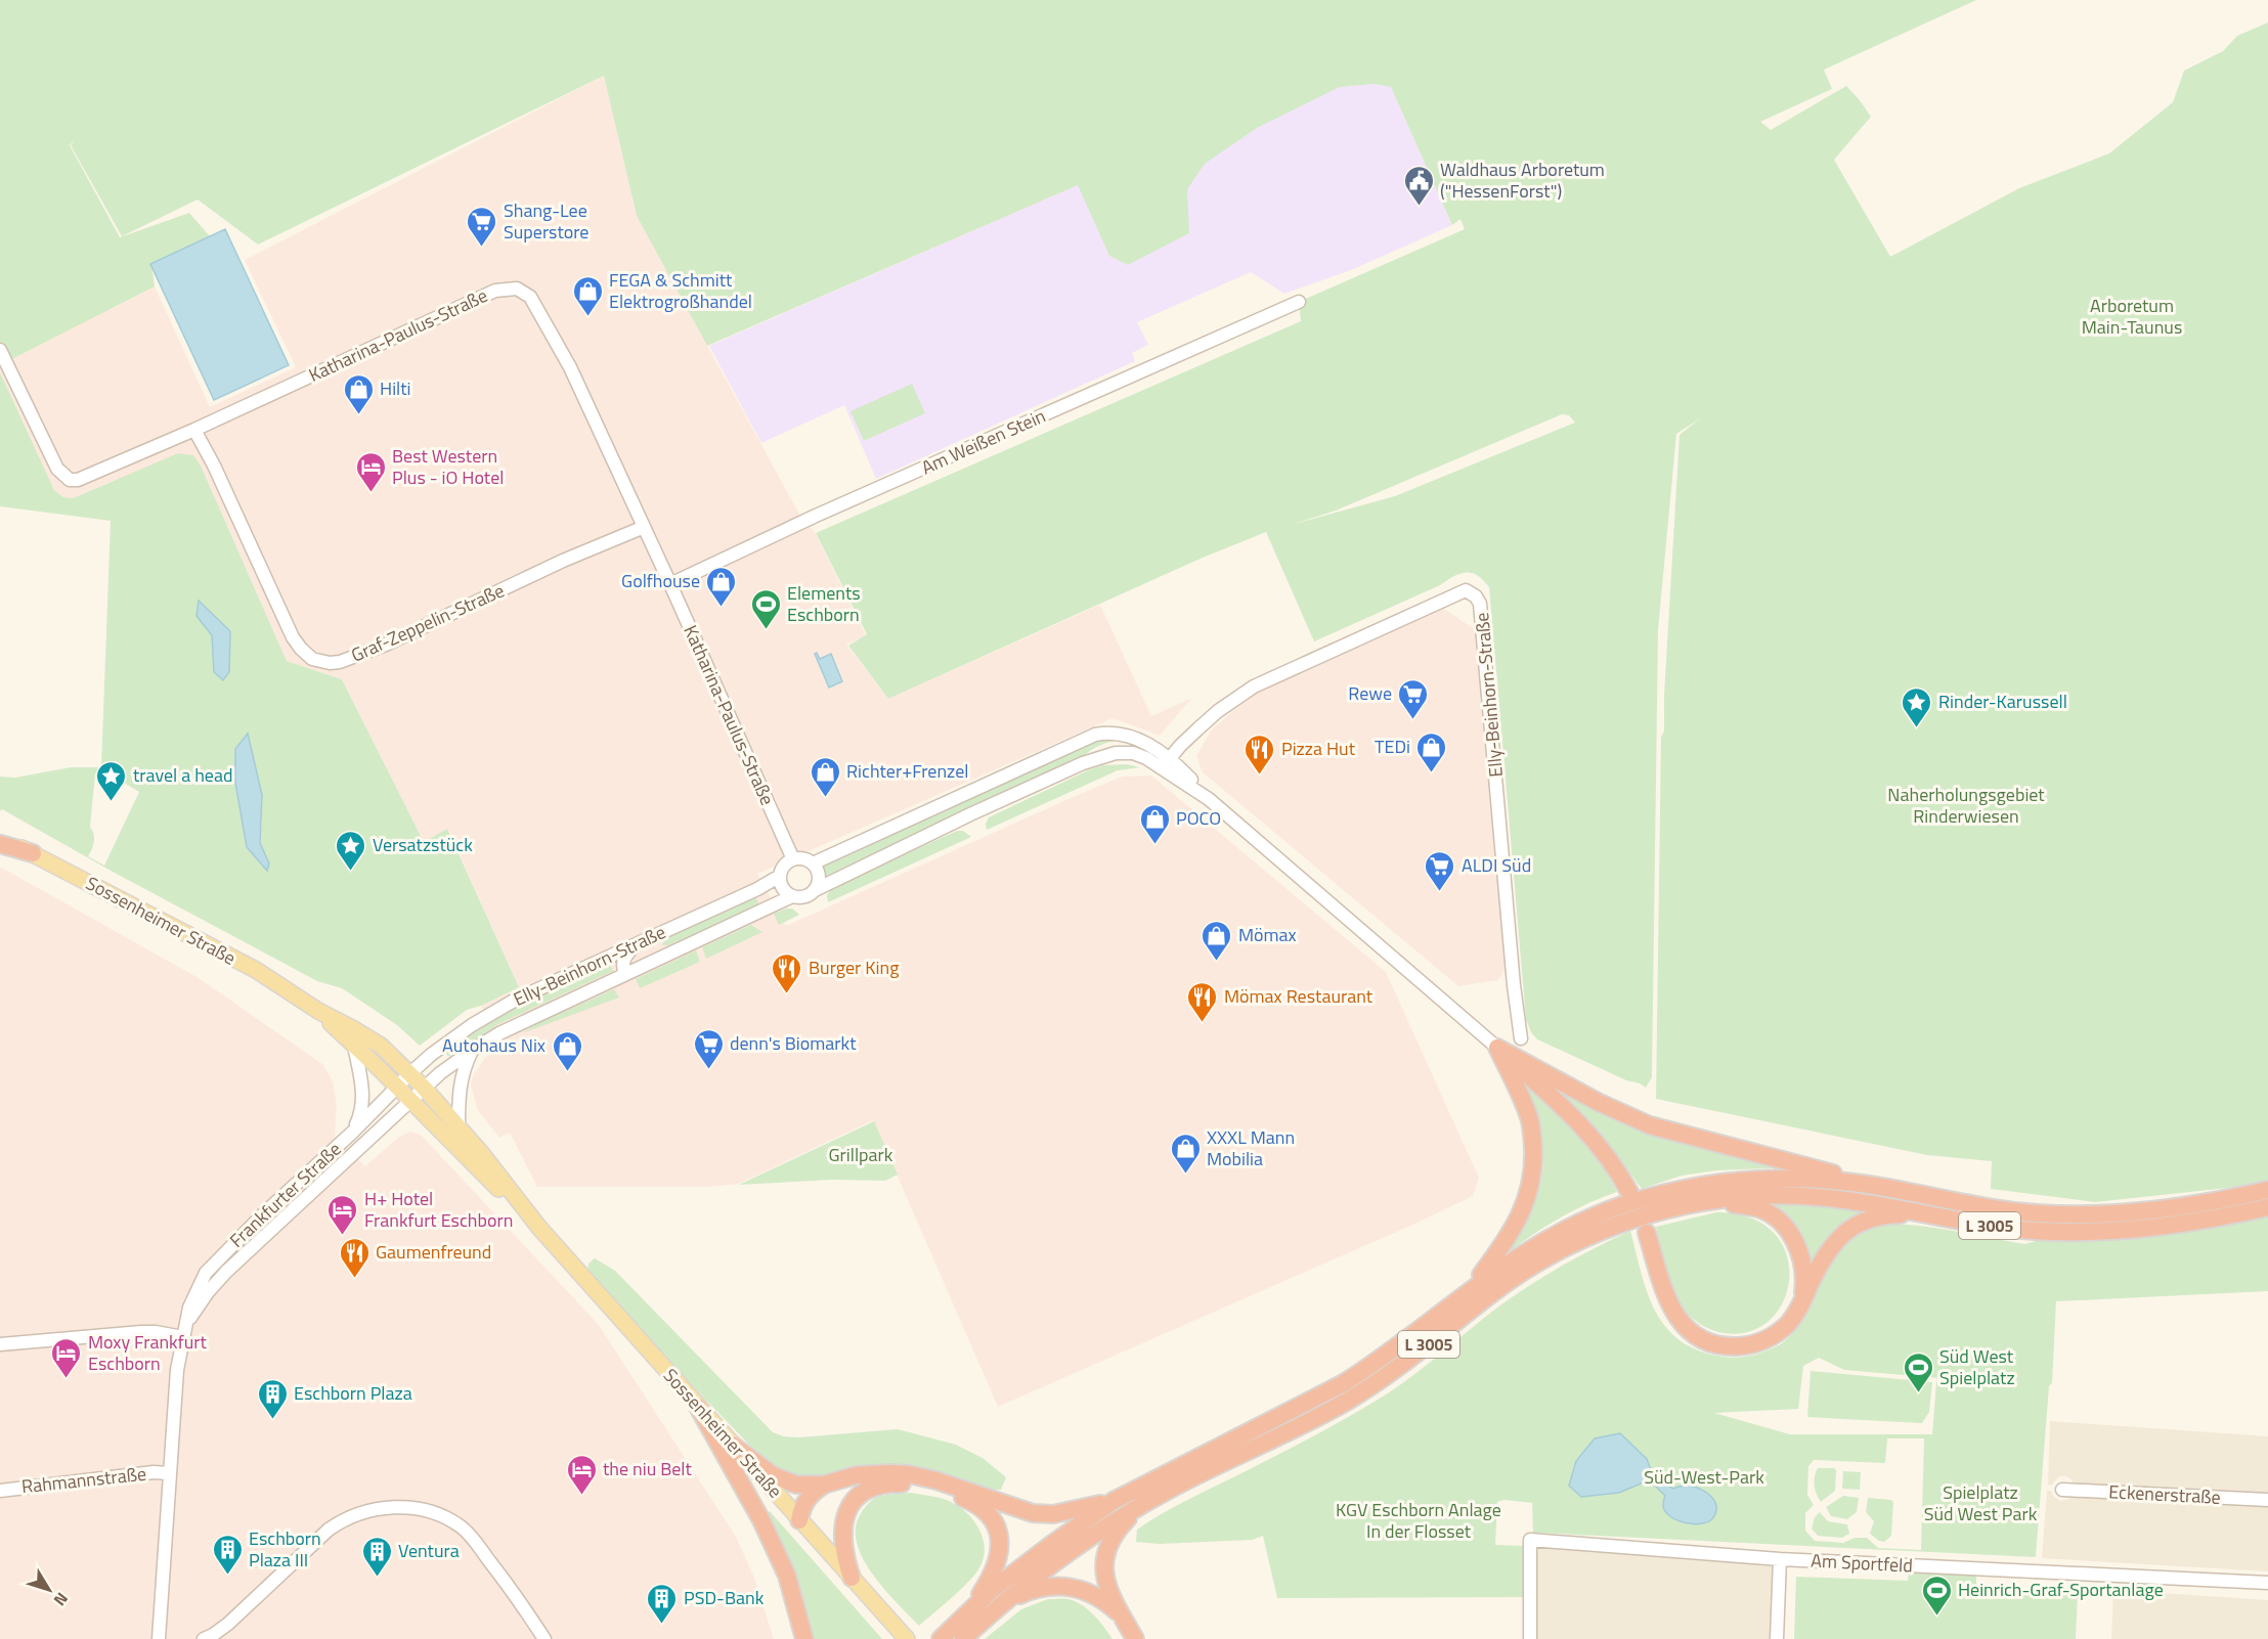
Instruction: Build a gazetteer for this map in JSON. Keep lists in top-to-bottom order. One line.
{"streets":{"highway":["L 3005"],"main road":["Sossenheimer Straße"],"street":["Katharina-Paulus-Straße","Am Weißen Stein","Graf-Zeppelin-Straße","Elly-Beinhorn-Straße","Frankfurter Straße","Rahmannstraße","Eckenerstraße","Am Sportfeld"]},"crossings":[["Katharina-Paulus-Straße","Am Weißen Stein"],["Katharina-Paulus-Straße","Graf-Zeppelin-Straße"],["Katharina-Paulus-Straße","Elly-Beinhorn-Straße"],["Elly-Beinhorn-Straße","Sossenheimer Straße"],["Elly-Beinhorn-Straße","Frankfurter Straße"],["Sossenheimer Straße","Frankfurter Straße"],["Frankfurter Straße","Rahmannstraße"]],"parks":["Arboretum Main-Taunus","Naherholungsgebiet Rinderwiesen","Grillpark","Süd-West-Park","Spielplatz Süd West Park","KGV Eschborn Anlage In der Flosset"],"places":{"public building":["Waldhaus Arboretum (\"HessenForst\")"],"supermarket":["Shang-Lee Superstore","Rewe","ALDI Süd","denn's Biomarkt"],"shop":["FEGA & Schmitt Elektrogroßhandel","Hilti","Golfhouse","TEDi","Richter+Frenzel","POCO","Mömax","Autohaus Nix","XXXL Mann Mobilia"],"hotel":["Best Western Plus - iO Hotel","H+ Hotel Frankfurt Eschborn","Moxy Frankfurt Eschborn","the niu Belt"],"sports":["Elements Eschborn","Süd West Spielplatz","Heinrich-Graf-Sportanlage"],"place":["Rinder-Karussell","travel a head","Versatzstück"],"restaurant":["Pizza Hut","Burger King","Mömax Restaurant","Gaumenfreund"],"building":["Eschborn Plaza","Eschborn Plaza III","Ventura","PSD-Bank"]},"north":"bottom right"}
